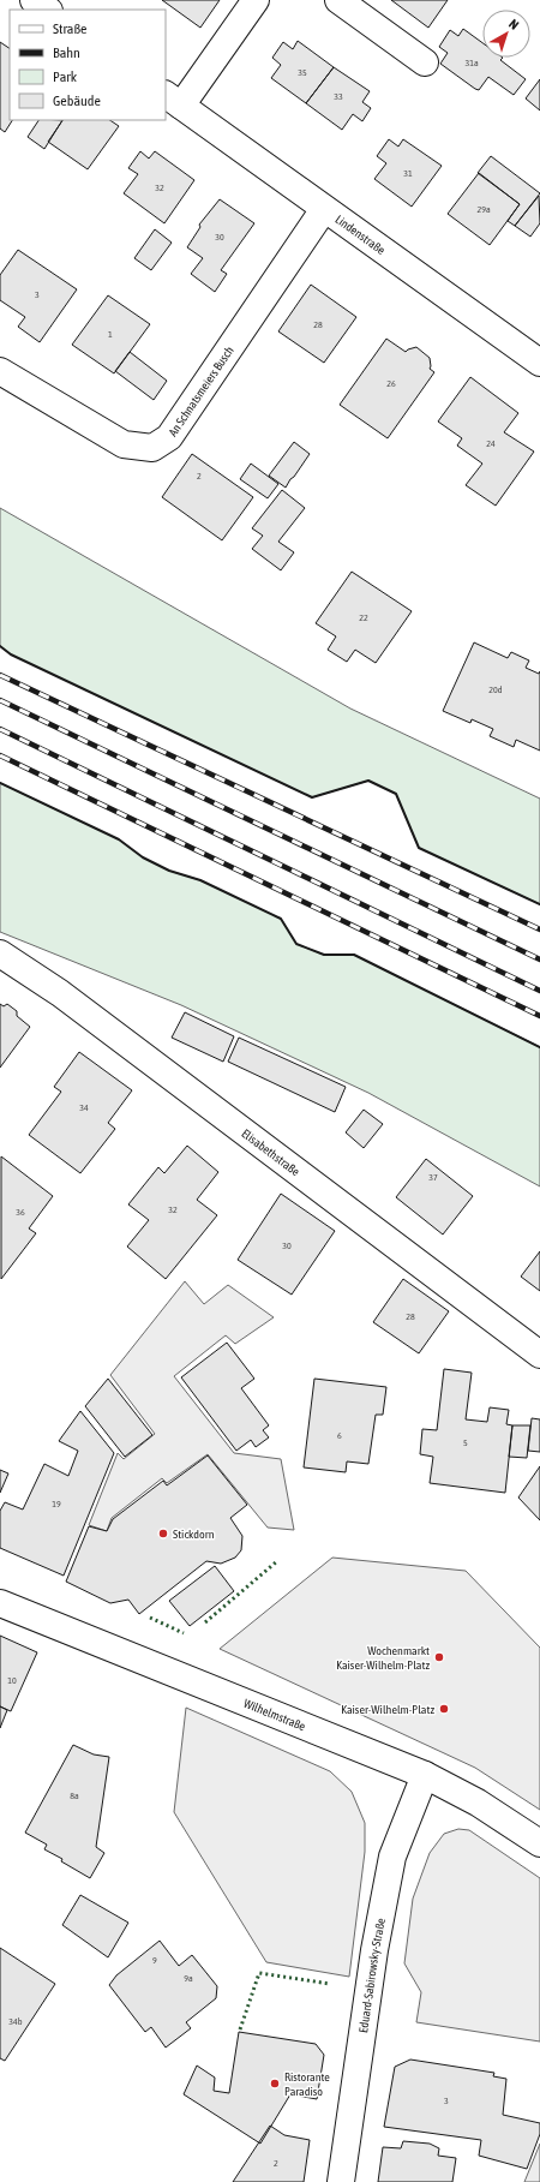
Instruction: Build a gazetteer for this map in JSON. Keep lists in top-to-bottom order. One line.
{"streets":{"street":["Lindenstraße","An Schnatsmeiers Busch","Elisabethstraße","Wilhelmstraße","Eduard-Sabirowsky-Straße"]},"crossings":[["Lindenstraße","An Schnatsmeiers Busch"],["Wilhelmstraße","Eduard-Sabirowsky-Straße"]],"places":["Stickdorn","Wochenmarkt Kaiser-Wilhelm-Platz","Kaiser-Wilhelm-Platz","Ristorante Paradiso"],"house_numbers":["31a","35","33","31","32","29a","30","3","28","1","26","24","2","22","20d","34","37","32","36","30","28","6","5","19","10","8a","9","9a","34b","3","2"],"legend":["Straße","Bahn","Park","Gebäude"],"north":"top right"}
